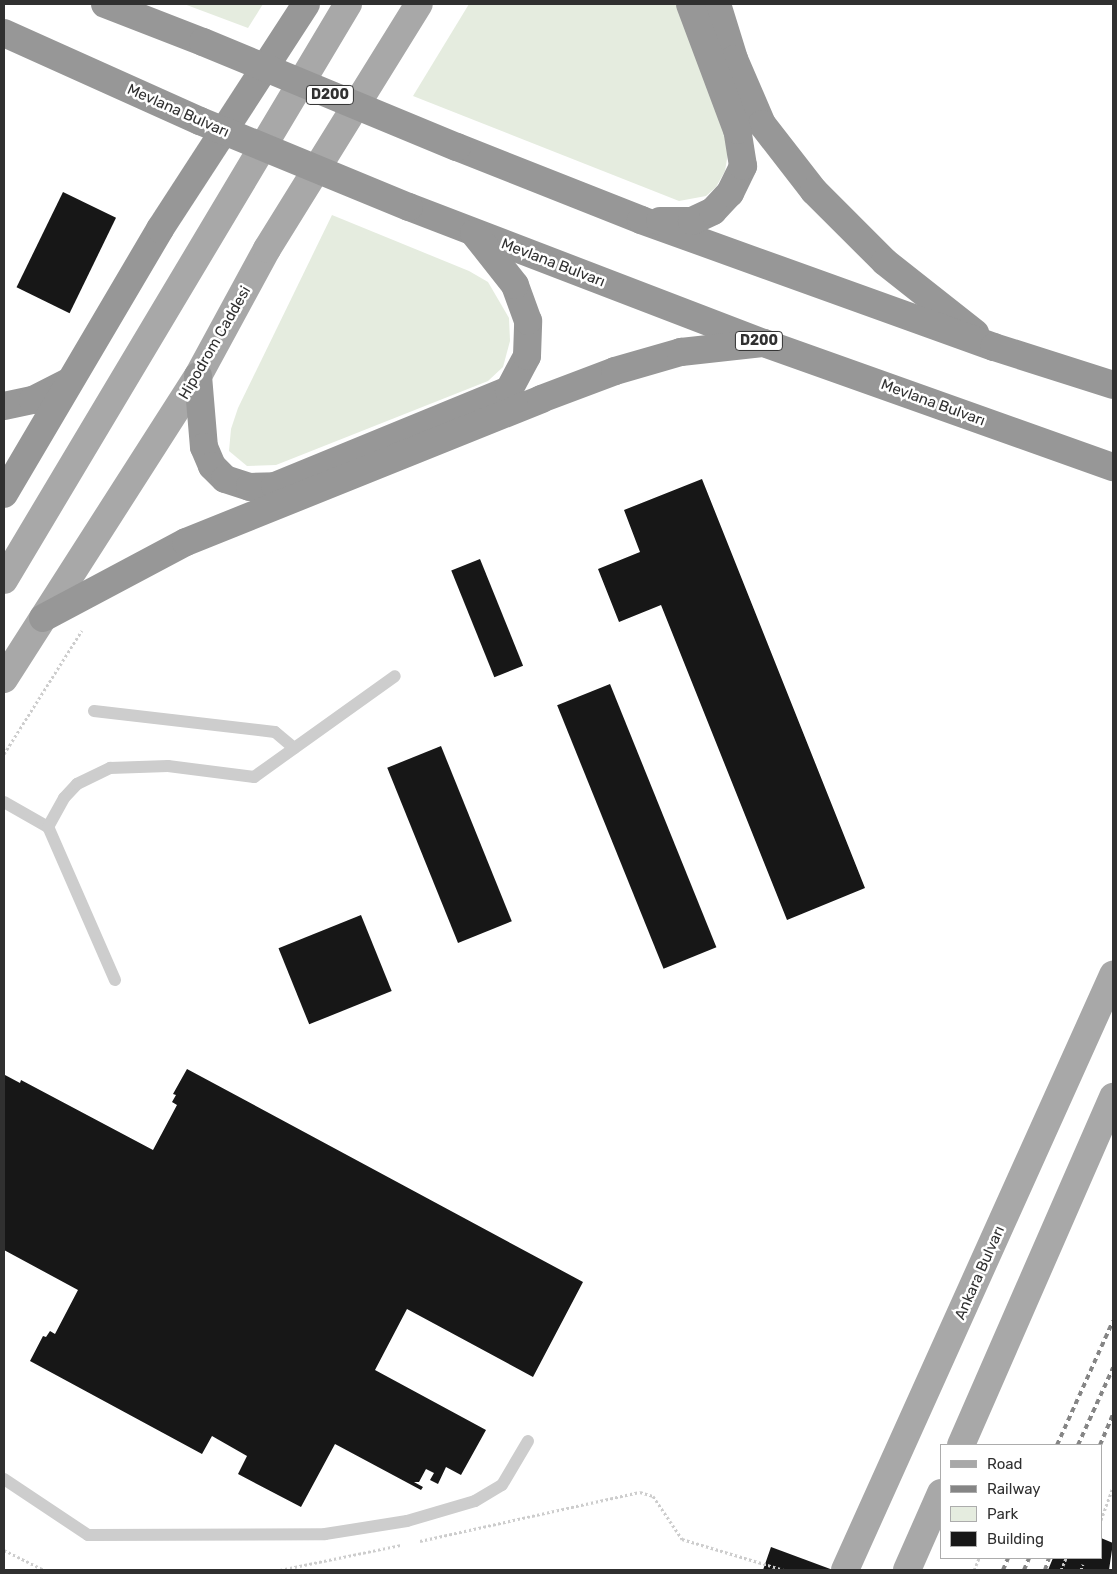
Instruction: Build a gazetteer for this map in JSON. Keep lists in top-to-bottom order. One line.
{"streets":{"highway":["D200","Mevlana Bulvarı"],"main road":["Hipodrom Caddesi","Ankara Bulvarı"]},"legend":["Road","Railway","Park","Building"]}
